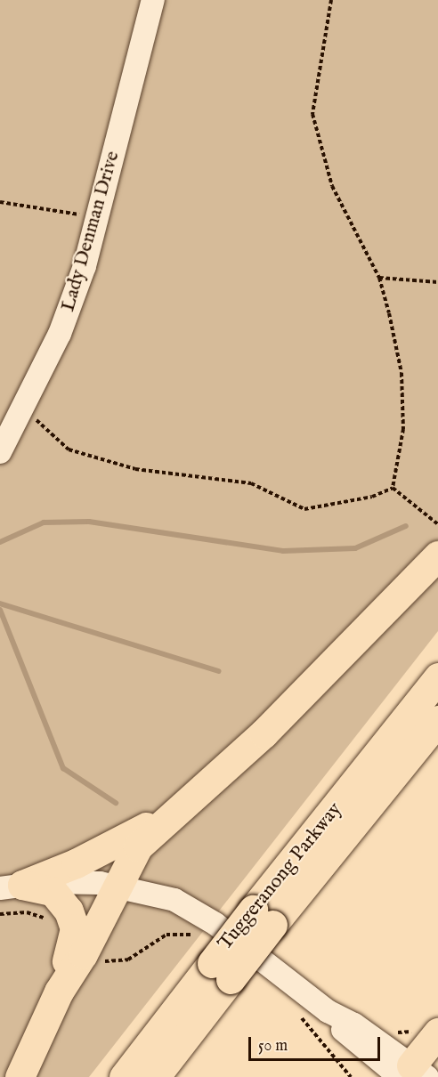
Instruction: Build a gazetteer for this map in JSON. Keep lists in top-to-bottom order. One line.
{"streets":{"highway":["Tuggeranong Parkway"],"street":["Lady Denman Drive"]},"scale_bar":"50 m"}
